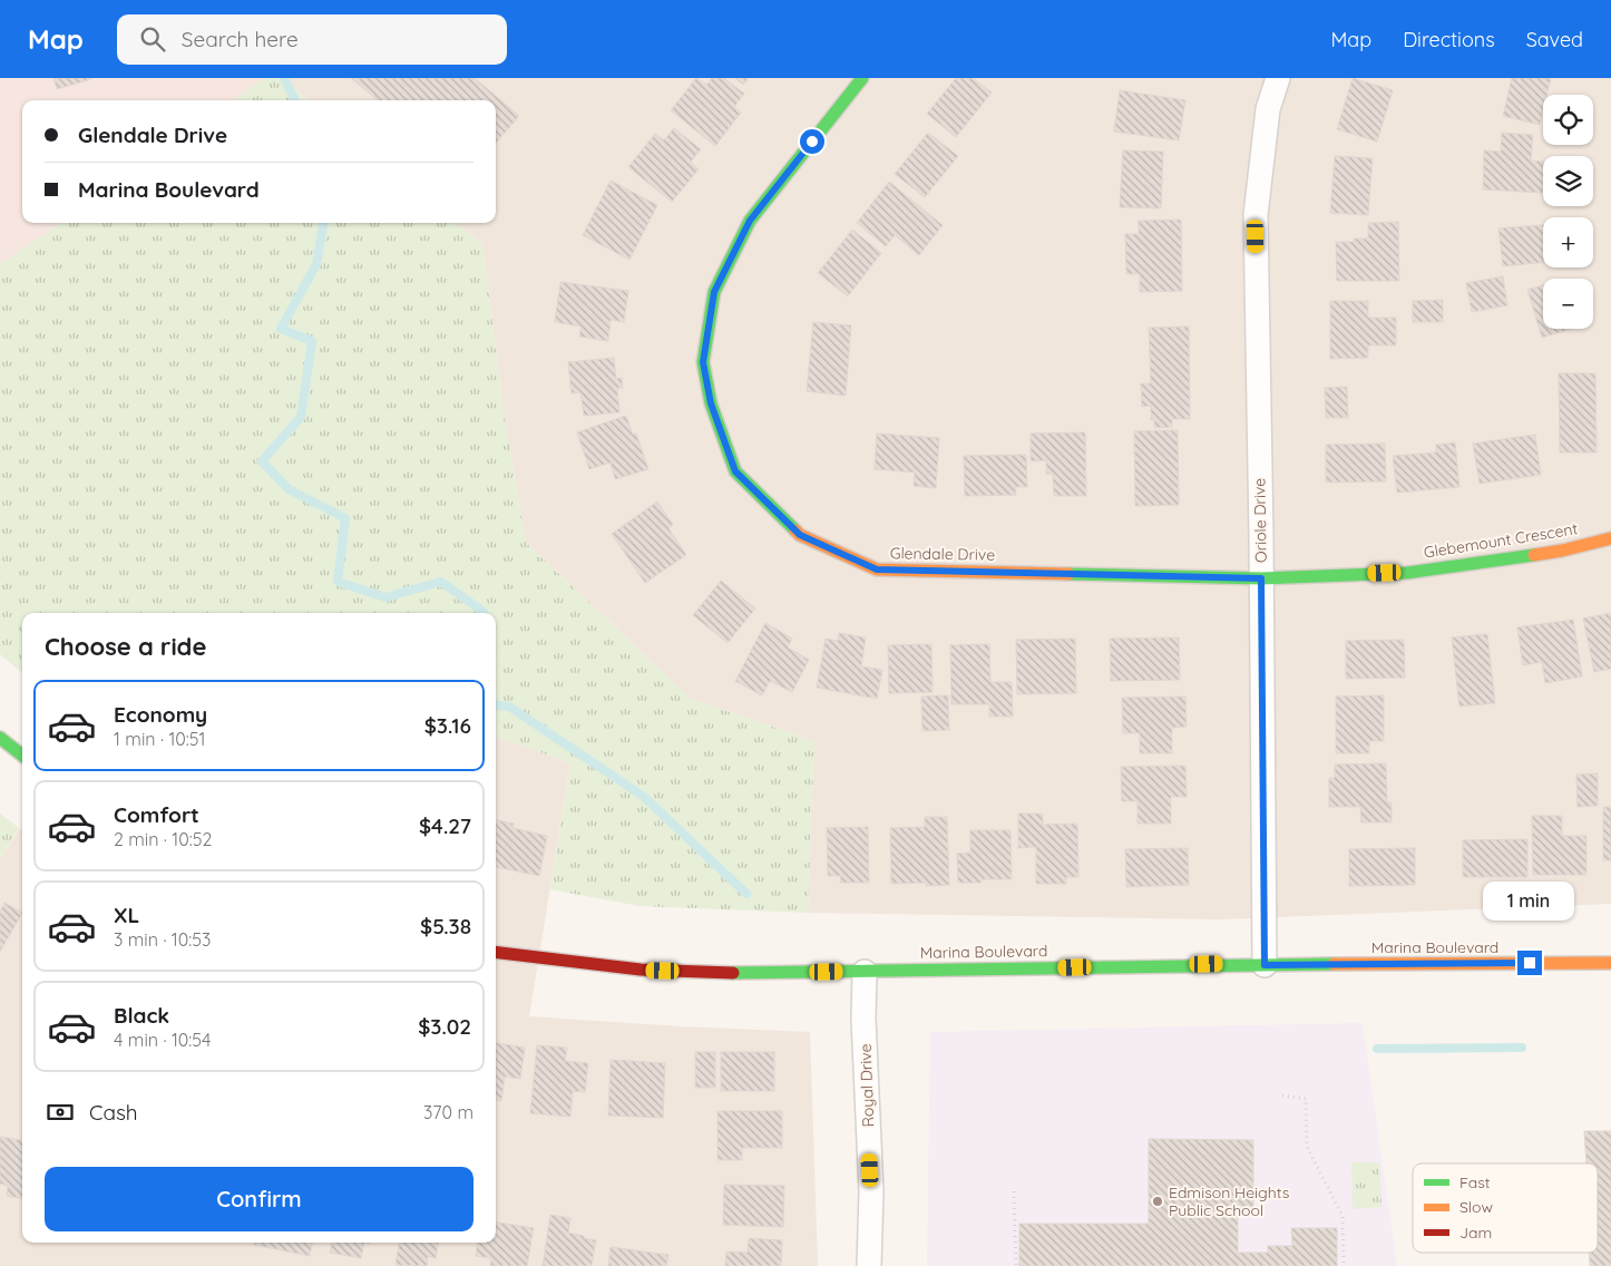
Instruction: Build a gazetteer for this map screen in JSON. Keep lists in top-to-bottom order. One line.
{"streets":{"street":["Oriole Drive","Glebemount Crescent","Glendale Drive","Marina Boulevard","Royal Drive"]},"crossings":[["Oriole Drive","Glebemount Crescent"],["Oriole Drive","Glendale Drive"],["Oriole Drive","Marina Boulevard"],["Glebemount Crescent","Glendale Drive"],["Marina Boulevard","Royal Drive"]],"places":["Edmison Heights Public School"],"legend":["Fast","Slow","Jam"],"page":{"header":"Map","search":"Search here","nav":["Map","Directions","Saved"],"map_buttons":["+","−"],"banner":["Glendale Drive","Marina Boulevard"],"heading":"Choose a ride","list":[{"name":"Economy","note":"1 min · 10:51","value":"$3.16"},{"name":"Comfort","note":"2 min · 10:52","value":"$4.27"},{"name":"XL","note":"3 min · 10:53","value":"$5.38"},{"name":"Black","note":"4 min · 10:54","value":"$3.02"}],"bubble":"1 min","pay":["Cash","370 m"],"buttons":"Confirm"}}
